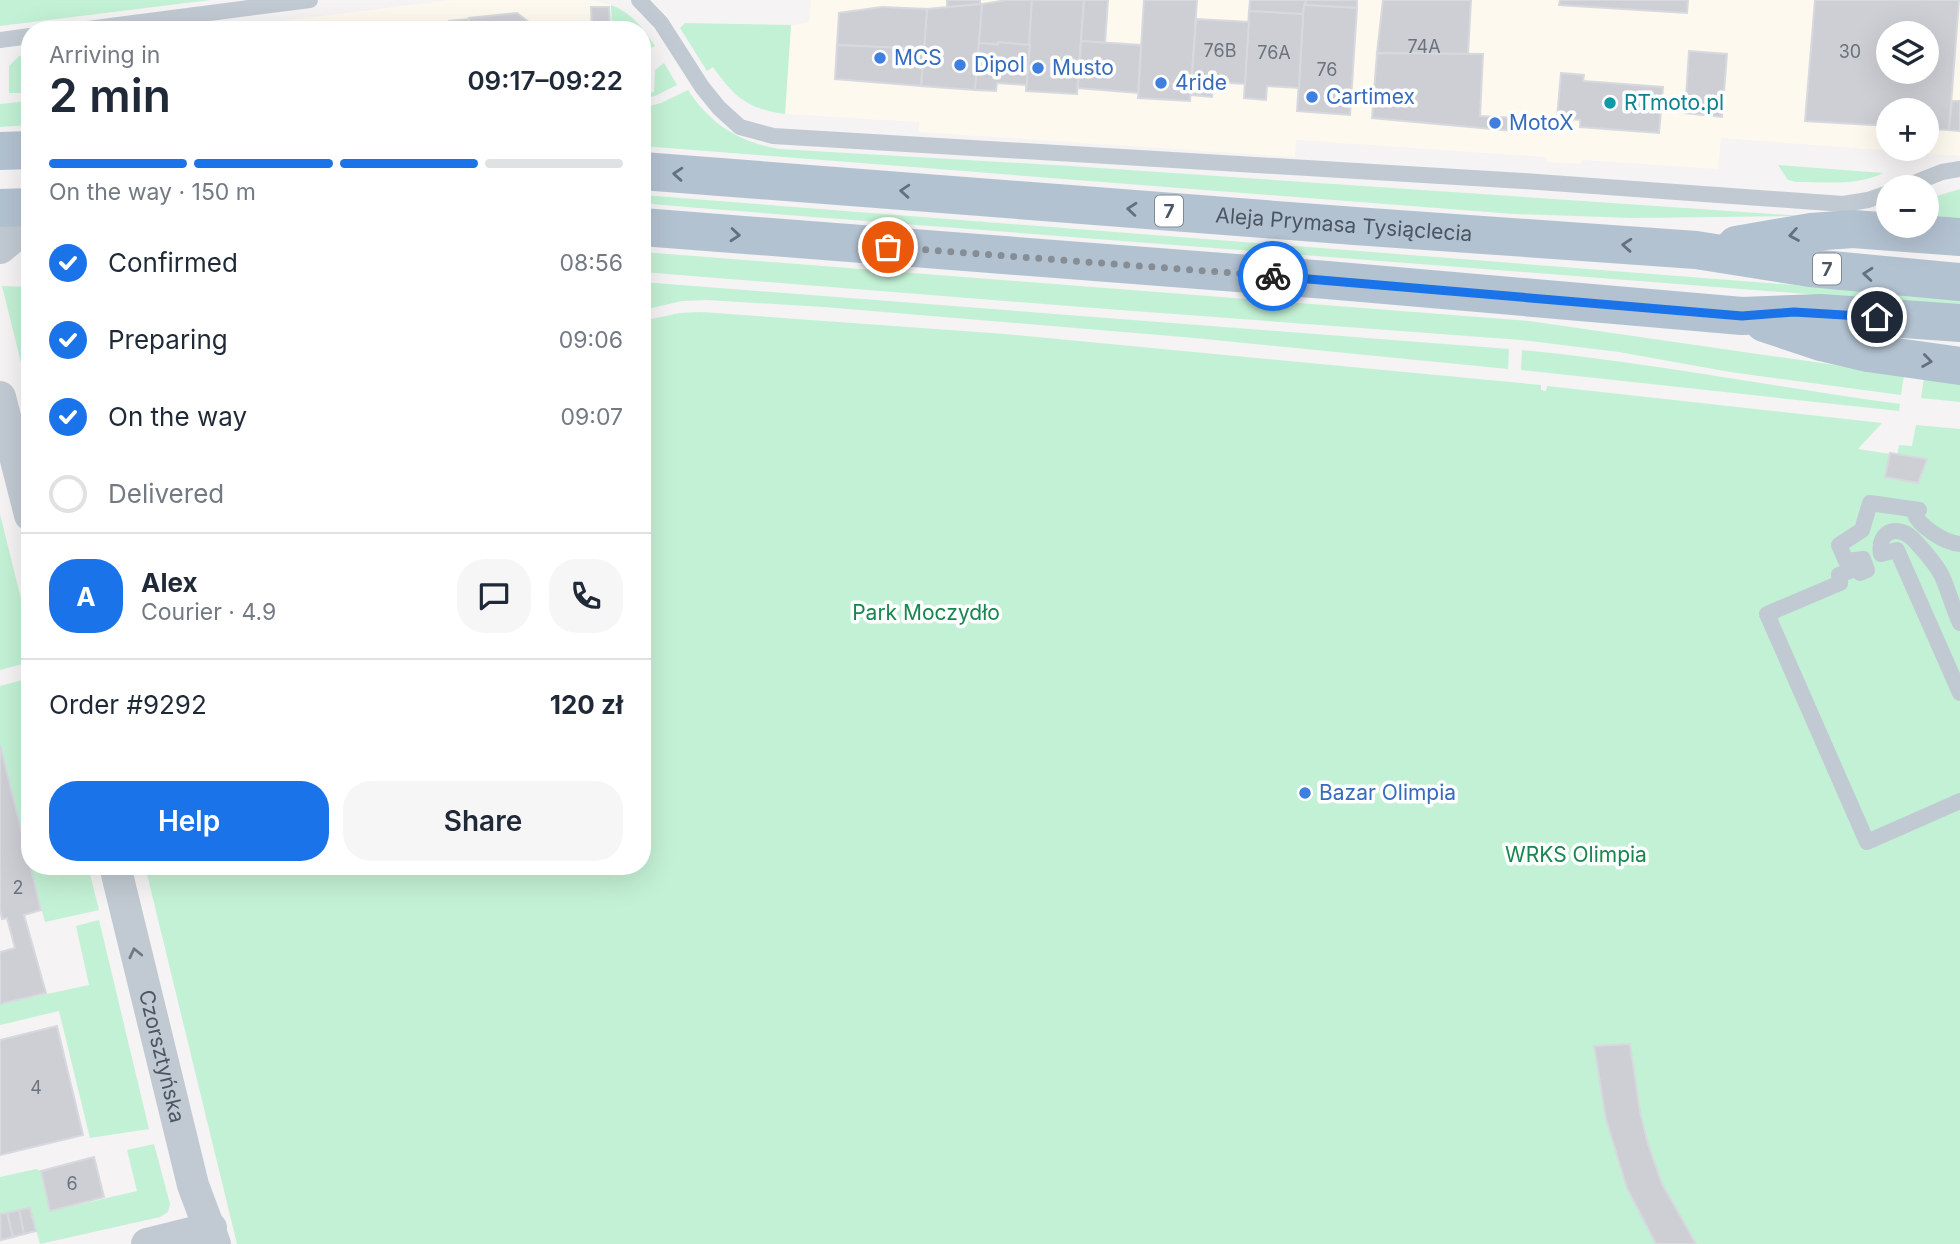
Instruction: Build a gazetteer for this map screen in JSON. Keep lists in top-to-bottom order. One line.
{"streets":{"main road":["7","Aleja Prymasa Tysiąclecia"],"street":["Czorsztyńska"]},"one_way":["Czorsztyńska"],"parks":["Park Moczydło","WRKS Olimpia"],"places":["MCS","Dipol","Musto","4ride","Cartimex","RTmoto.pl","MotoX","Bazar Olimpia"],"house_numbers":["74A","76B","30","76A","76","2","4","6"],"page":{"map_buttons":["+","−"],"heading":["2 min","Arriving in","09:17–09:22"],"panel":["Alex","Courier · 4.9","Order #9292","120 zł"],"bar":"On the way · 150 m","list":[["Confirmed","08:56"],["Preparing","09:06"],["On the way","09:07"],"Delivered"],"round":"A","buttons":["Help","Share"]}}
